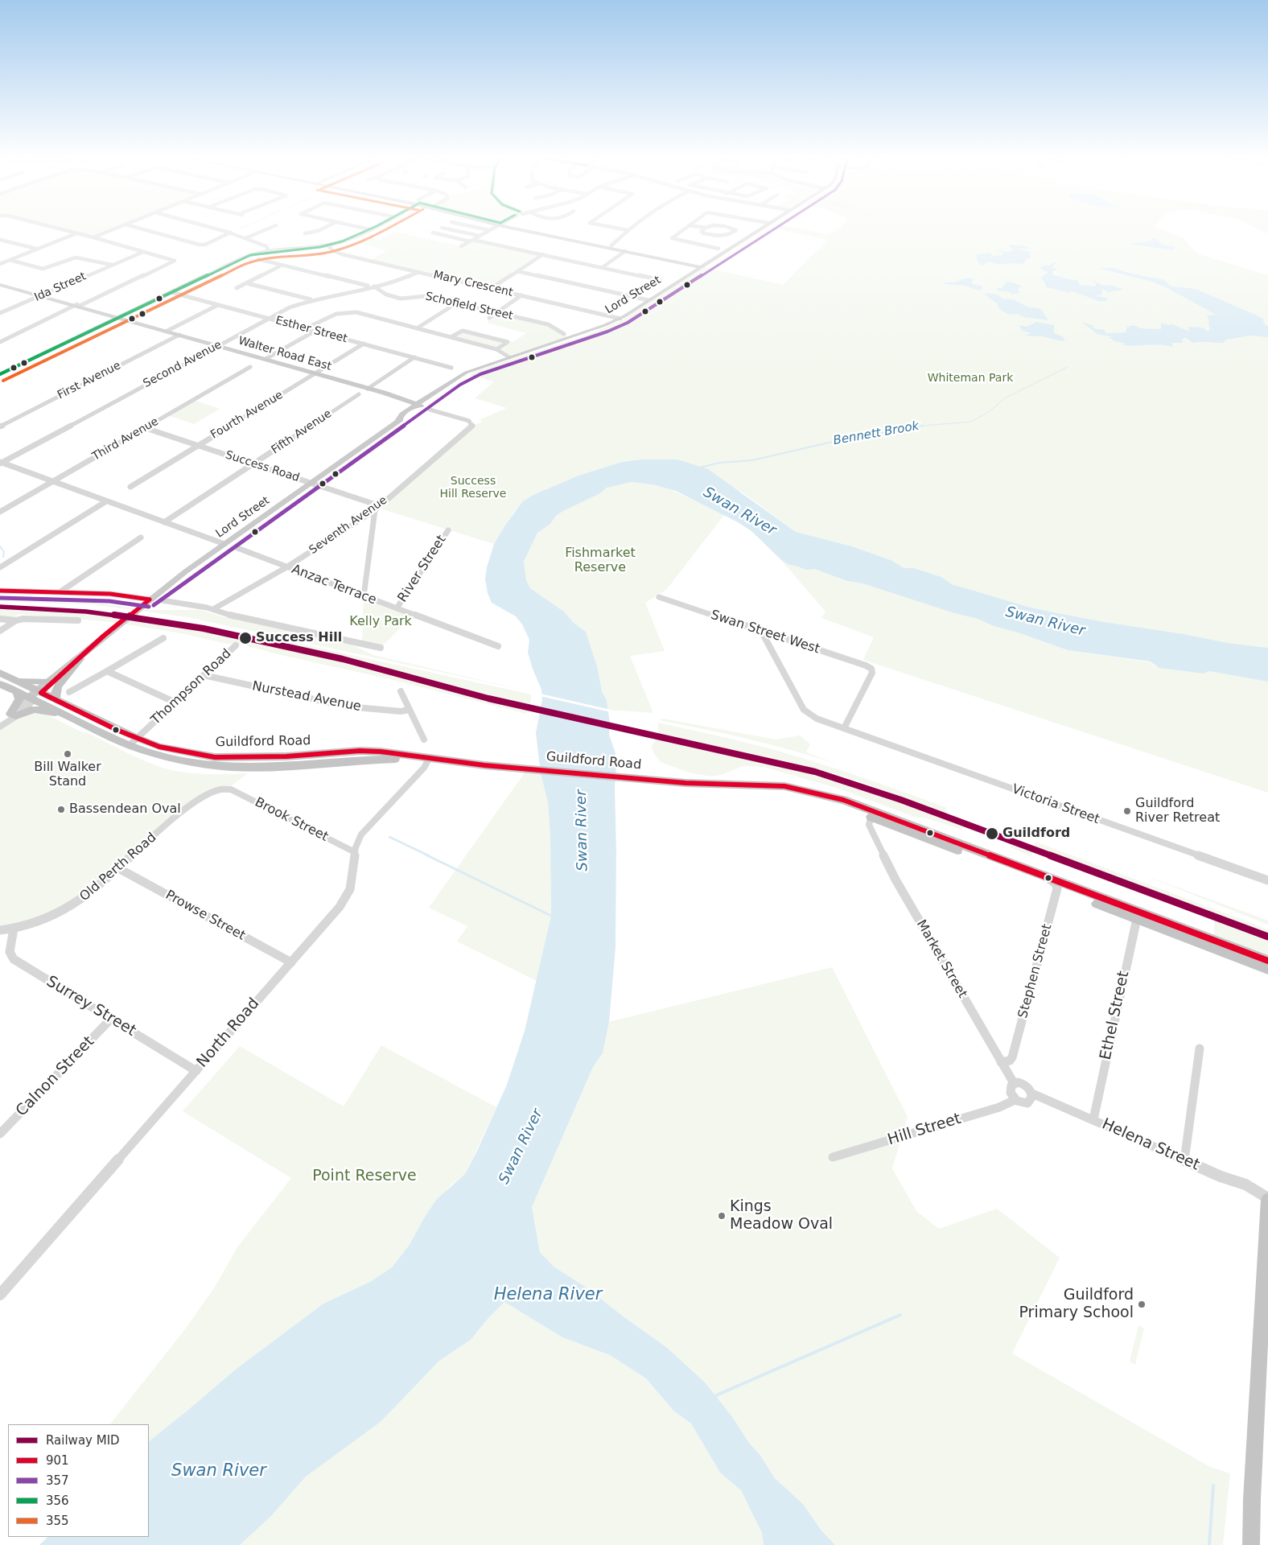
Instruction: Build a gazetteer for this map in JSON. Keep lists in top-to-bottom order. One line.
{"streets":{"highway":["Guildford Road"],"main road":["Lord Street","Walter Road East"],"street":["Mary Crescent","Ida Street","Schofield Street","Esther Street","Second Avenue","First Avenue","Fourth Avenue","Fifth Avenue","Third Avenue","Success Road","Seventh Avenue","River Street","Anzac Terrace","Swan Street West","Thompson Road","Nurstead Avenue","Victoria Street","Brook Street","Old Perth Road","Prowse Street","Market Street","Stephen Street","Surrey Street","Ethel Street","North Road","Calnon Street","Hill Street","Helena Street"]},"crossings":[["Mary Crescent","Lord Street"],["Mary Crescent","Second Avenue"],["Ida Street","Walter Road East"],["Lord Street","Walter Road East"],["Lord Street","Success Road"],["Lord Street","Guildford Road"],["Schofield Street","Second Avenue"],["Esther Street","Second Avenue"],["Esther Street","Fourth Avenue"],["Walter Road East","Second Avenue"],["Walter Road East","First Avenue"],["Walter Road East","Fourth Avenue"],["Fourth Avenue","Success Road"],["Fifth Avenue","Success Road"],["Third Avenue","Success Road"],["Success Road","Seventh Avenue"],["Seventh Avenue","Anzac Terrace"],["River Street","Anzac Terrace"],["Swan Street West","Victoria Street"],["Thompson Road","Nurstead Avenue"],["Thompson Road","Guildford Road"],["Guildford Road","Market Street"],["Guildford Road","North Road"],["Brook Street","Old Perth Road"],["Brook Street","North Road"],["Old Perth Road","Prowse Street"],["Old Perth Road","Surrey Street"],["Prowse Street","North Road"],["Market Street","Stephen Street"],["Market Street","Hill Street"],["Market Street","Helena Street"],["Surrey Street","North Road"],["Surrey Street","Calnon Street"],["Ethel Street","Helena Street"],["Hill Street","Helena Street"]],"water":["Bennett Brook","Swan River","Helena River"],"parks":["Whiteman Park","Success Hill Reserve","Fishmarket Reserve","Kelly Park","Point Reserve"],"places":["Success Hill","Bill Walker Stand","Bassendean Oval","Guildford River Retreat","Guildford","Kings Meadow Oval","Guildford Primary School"],"lines":["transit line 357","transit line 356","transit line 355","transit line 901","rail line MID"],"legend":["Railway MID","901","357","356","355"]}
